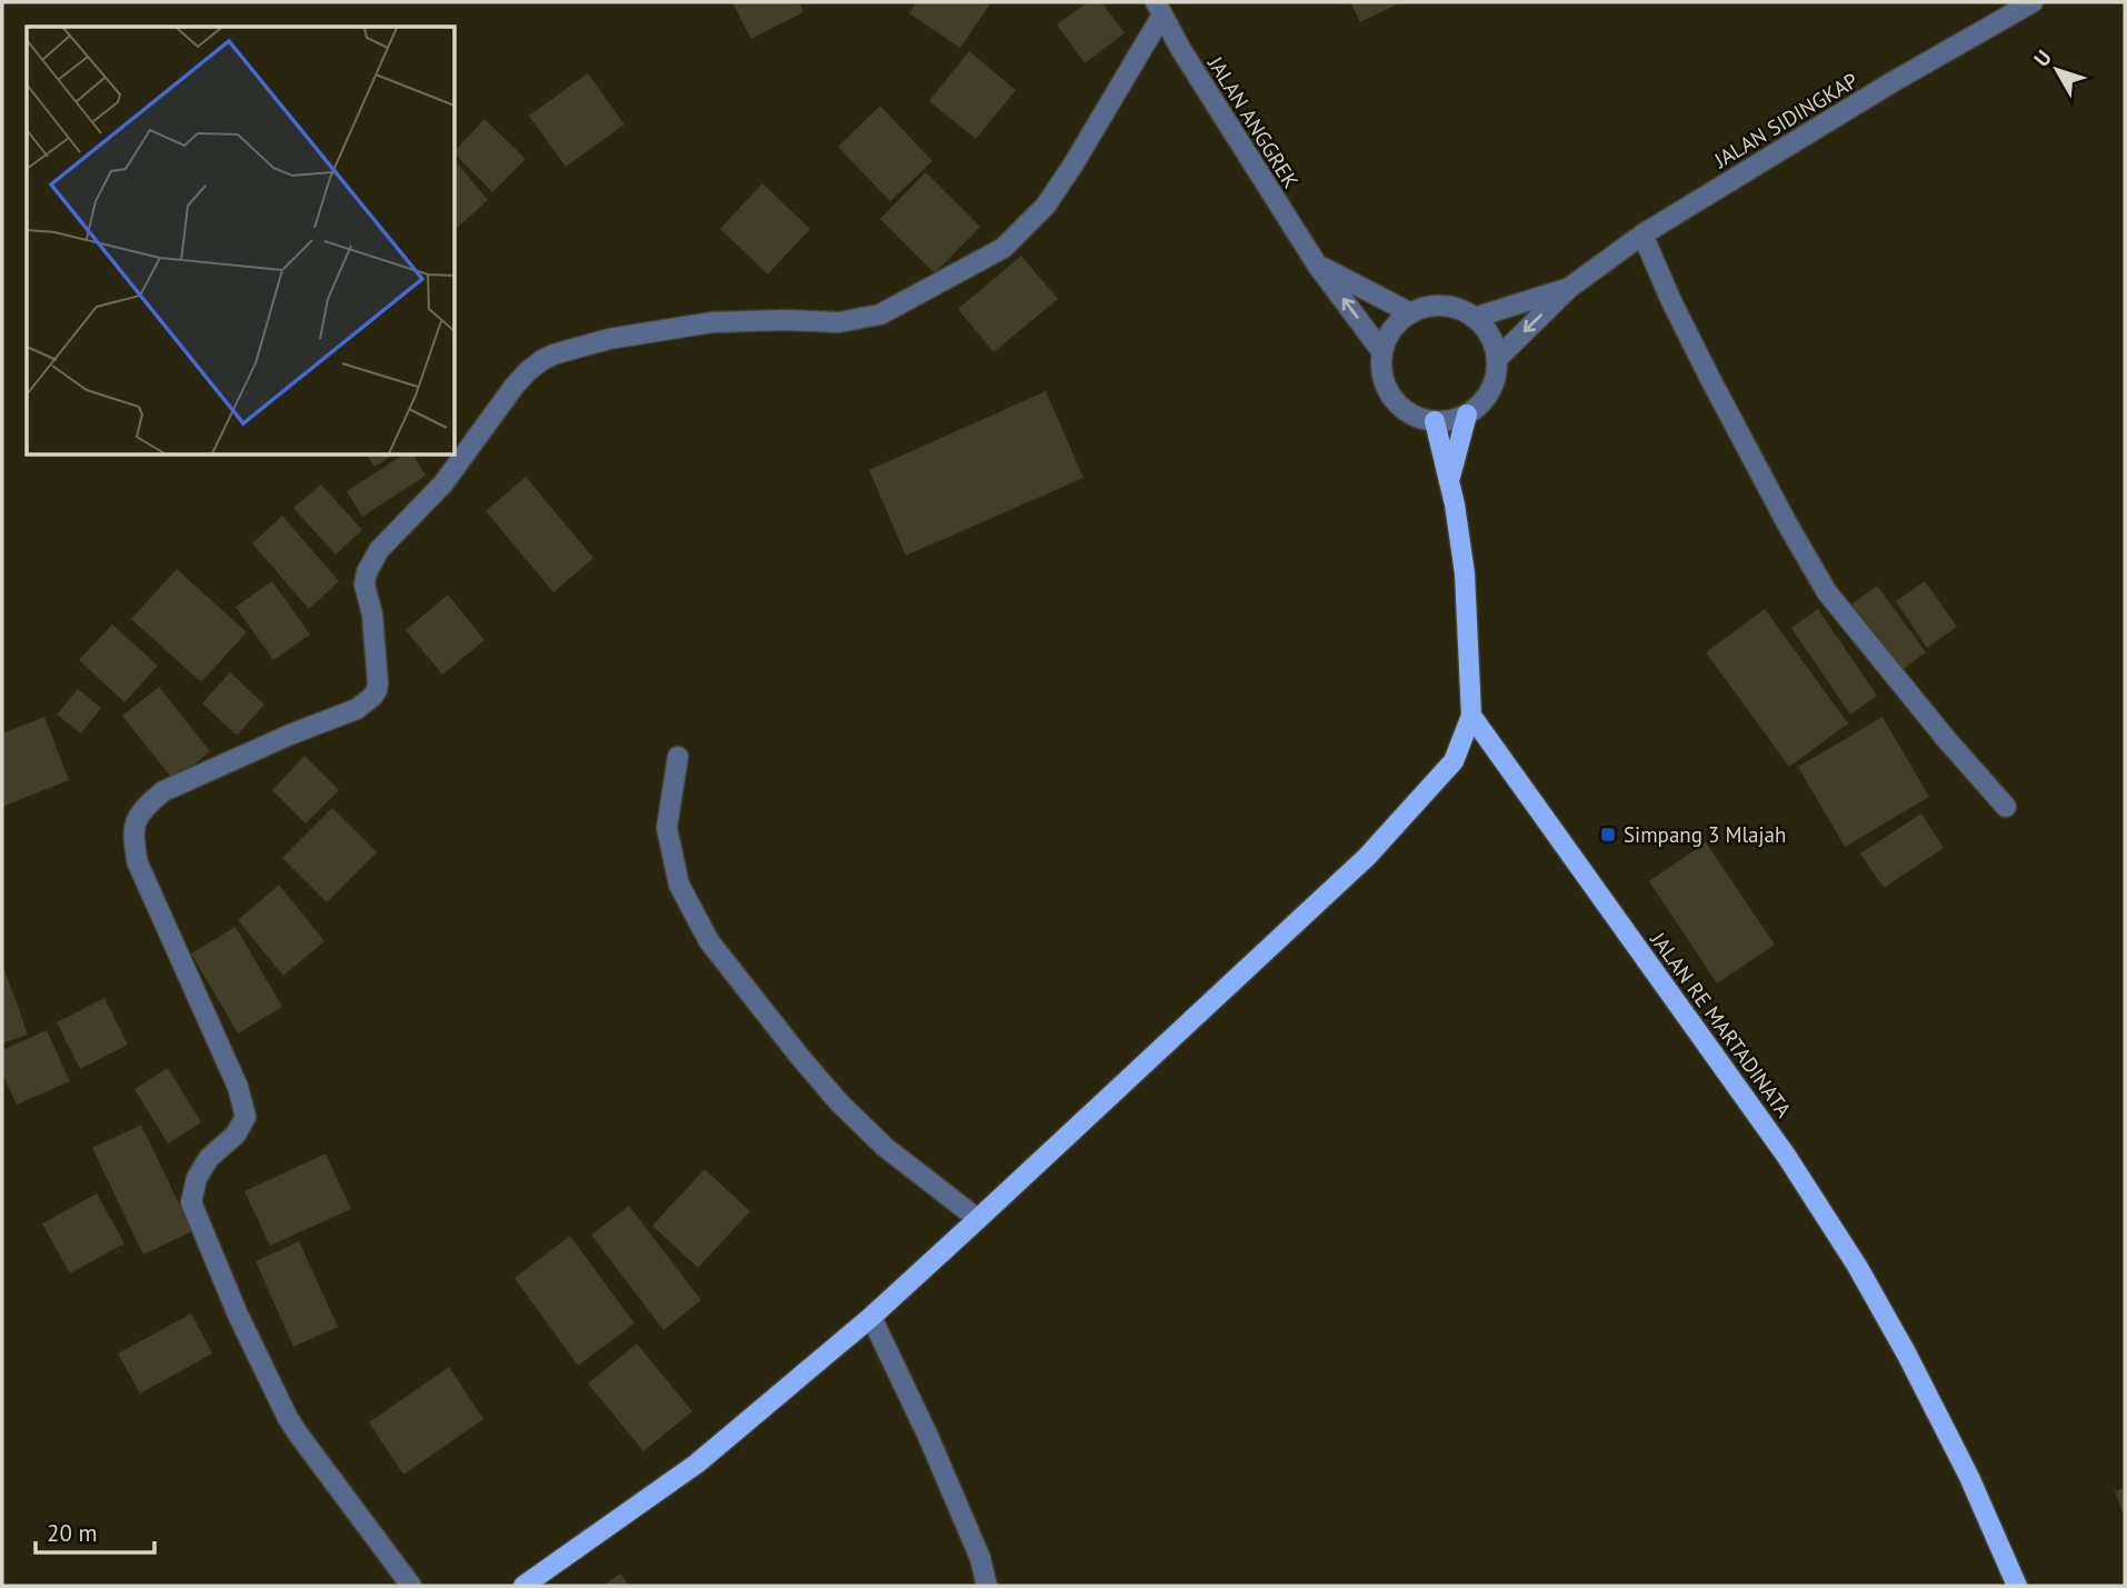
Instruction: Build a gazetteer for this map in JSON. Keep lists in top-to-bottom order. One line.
{"streets":{"main road":["JALAN RE MARTADINATA"],"street":["JALAN SIDINGKAP","JALAN ANGGREK"]},"crossings":[["JALAN SIDINGKAP","JALAN ANGGREK"]],"places":{"transit":["Simpang 3 Mlajah"]},"scale_bar":"20 m","north":"top left"}
